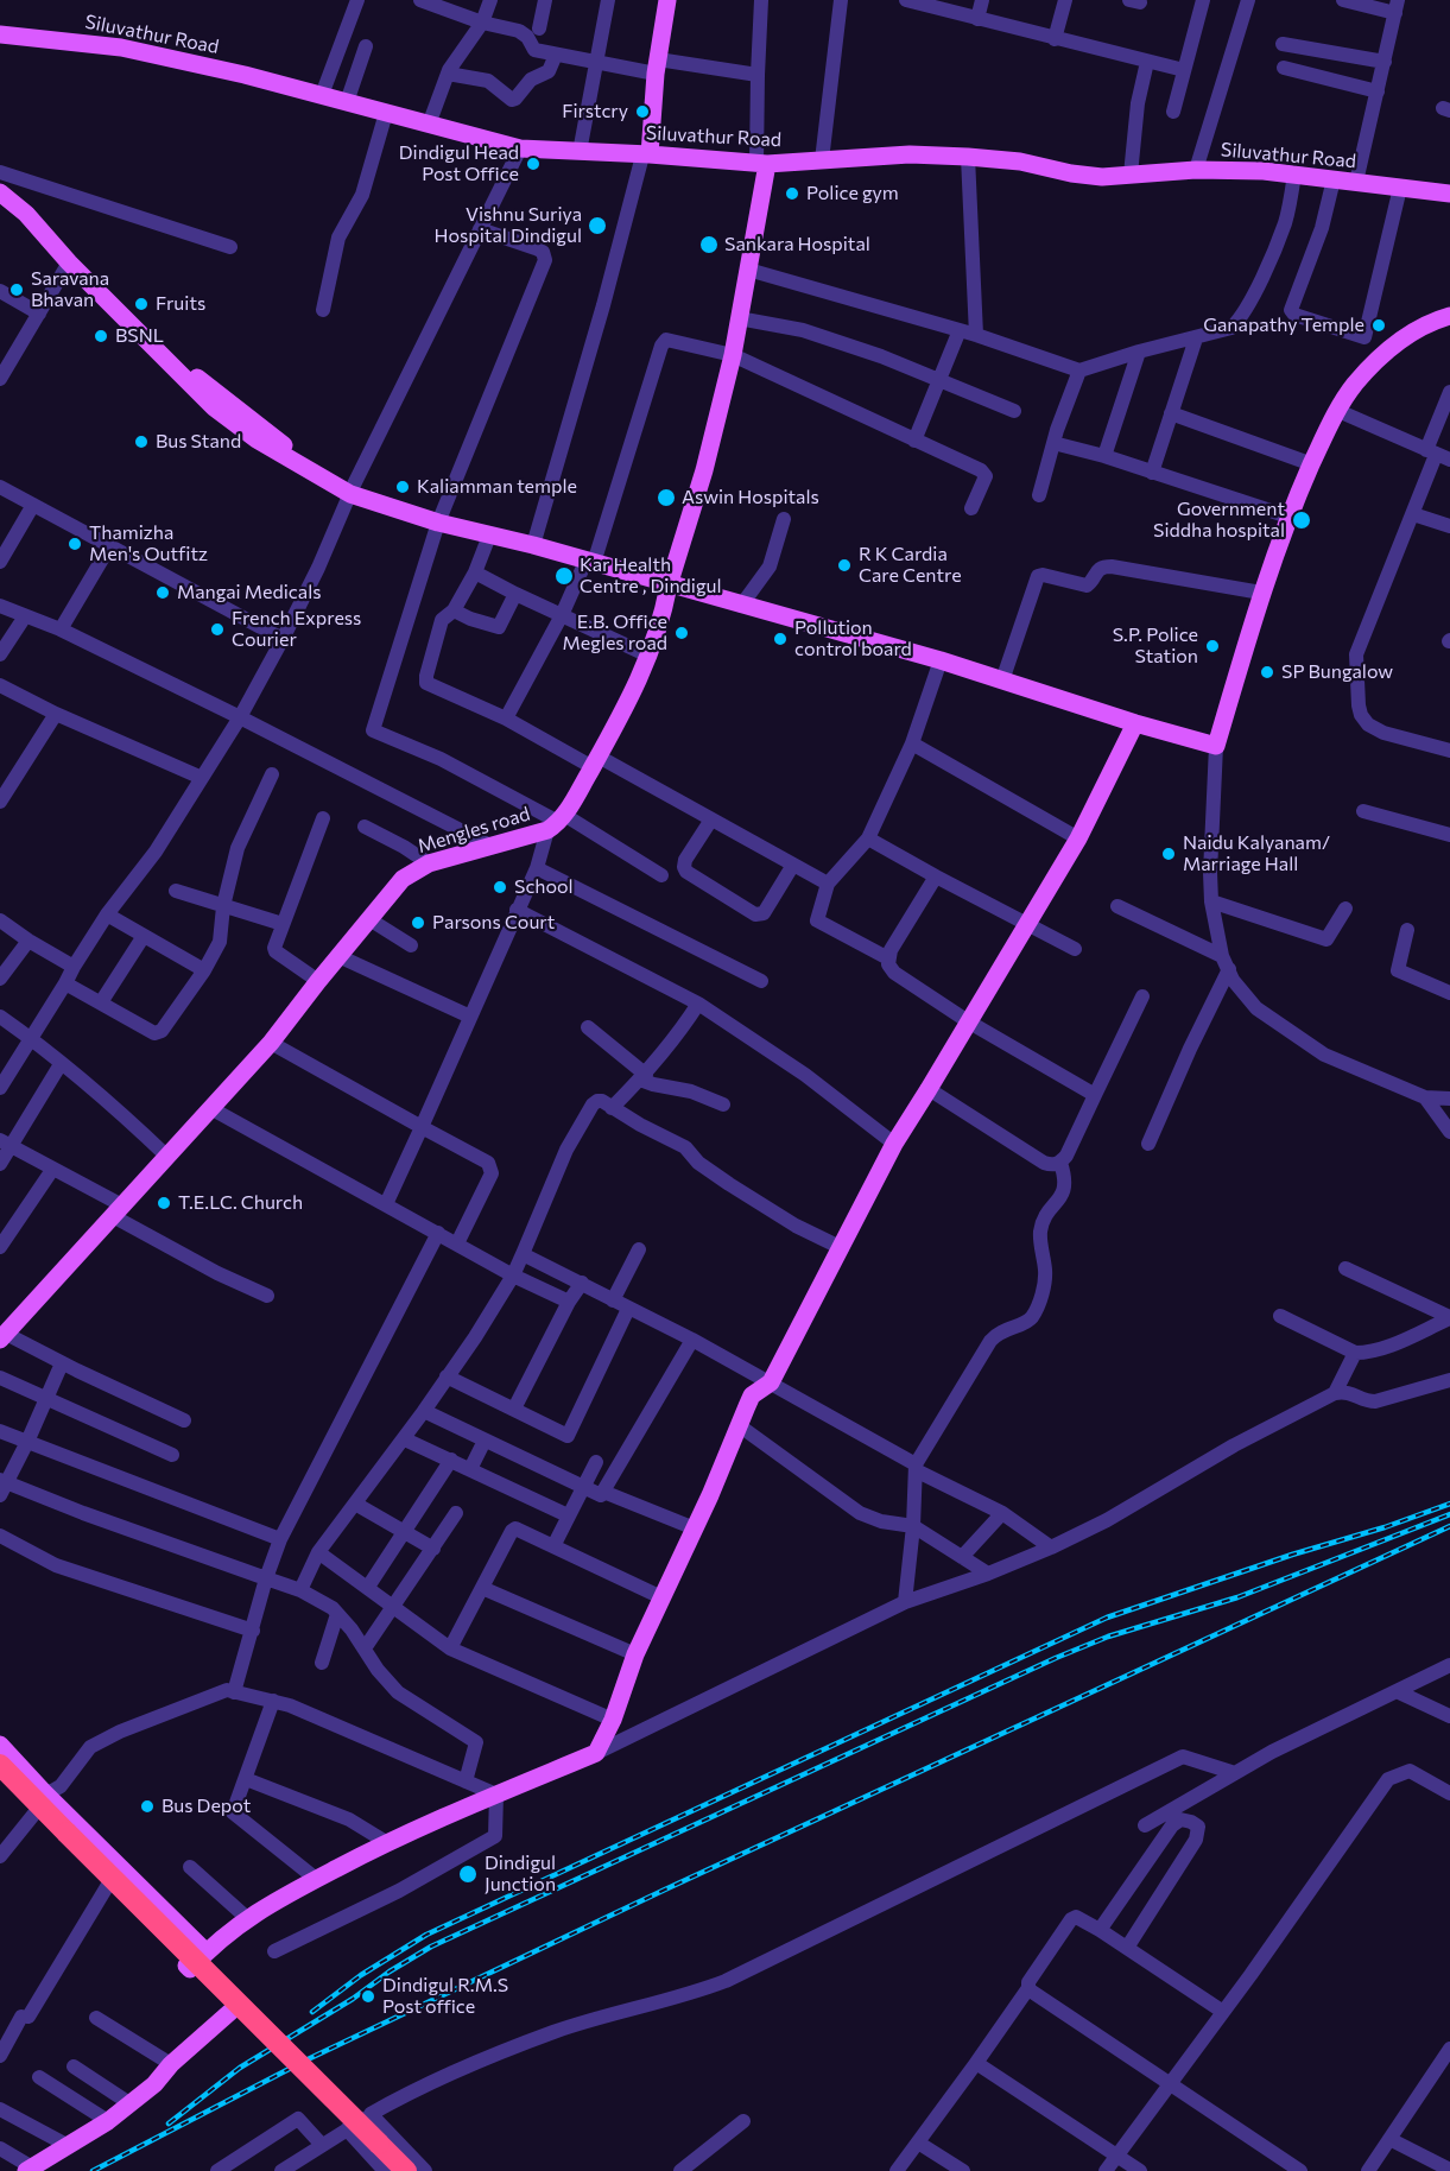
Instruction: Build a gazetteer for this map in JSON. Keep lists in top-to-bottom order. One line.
{"streets":{"main road":["Siluvathur Road","Mengles road"]},"places":["Firstcry","Dindigul Head Post Office","Police gym","Vishnu Suriya Hospital Dindigul","Sankara Hospital","Saravana Bhavan","Fruits","Ganapathy Temple","BSNL","Bus Stand","Kaliamman temple","Aswin Hospitals","Government Siddha hospital","Thamizha Men's Outfitz","R K Cardia Care Centre","Kar Health Centre , Dindigul","Mangai Medicals","French Express Courier","E.B. Office Megles road","Pollution control board","S.P. Police Station","SP Bungalow","Naidu Kalyanam/ Marriage Hall","School","Parsons Court","T.E.LC. Church","Bus Depot","Dindigul Junction","Dindigul R.M.S Post office"]}
